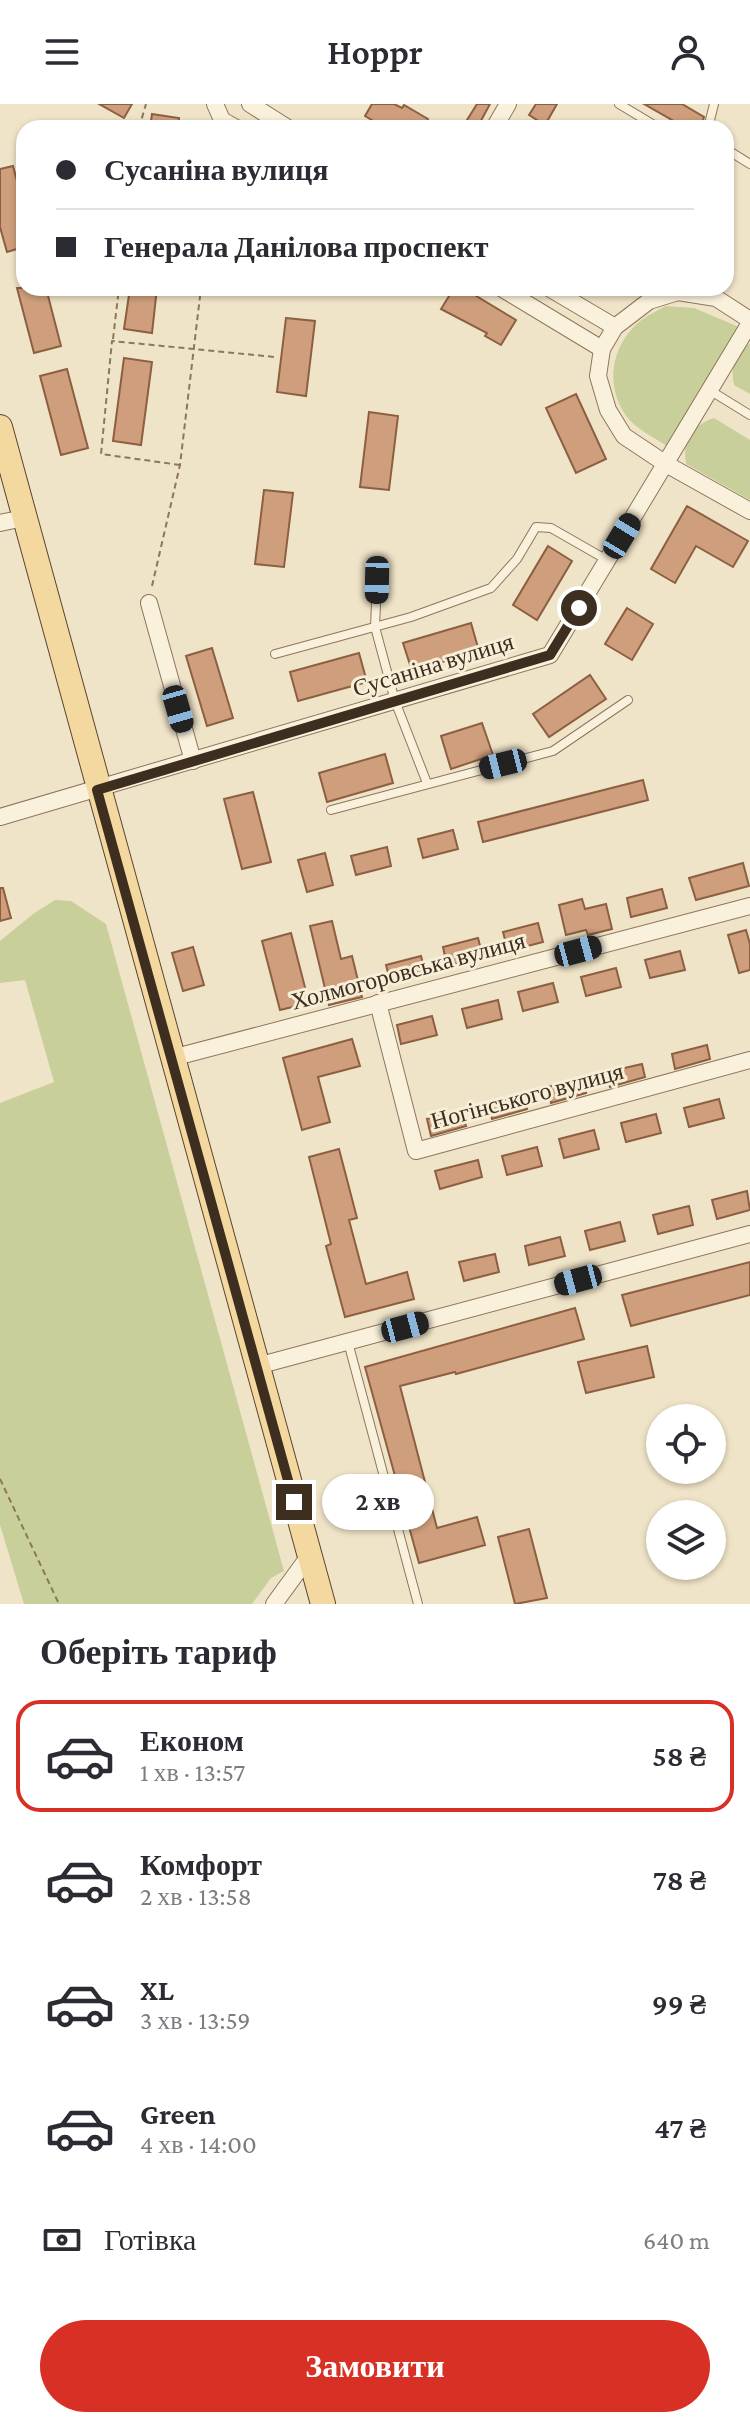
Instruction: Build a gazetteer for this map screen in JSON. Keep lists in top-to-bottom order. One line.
{"streets":{"street":["Сусаніна вулиця","Холмогоровська вулиця","Ногінського вулиця"]},"crossings":[["Холмогоровська вулиця","Ногінського вулиця"]],"page":{"header":"Hoppr","banner":["Сусаніна вулиця","Генерала Данілова проспект"],"bubble":"2 хв","heading":"Оберіть тариф","list":[{"name":"Економ","note":"1 хв · 13:57","value":"58 ₴"},{"name":"Комфорт","note":"2 хв · 13:58","value":"78 ₴"},{"name":"XL","note":"3 хв · 13:59","value":"99 ₴"},{"name":"Green","note":"4 хв · 14:00","value":"47 ₴"}],"pay":["Готівка","640 m"],"buttons":"Замовити"}}
